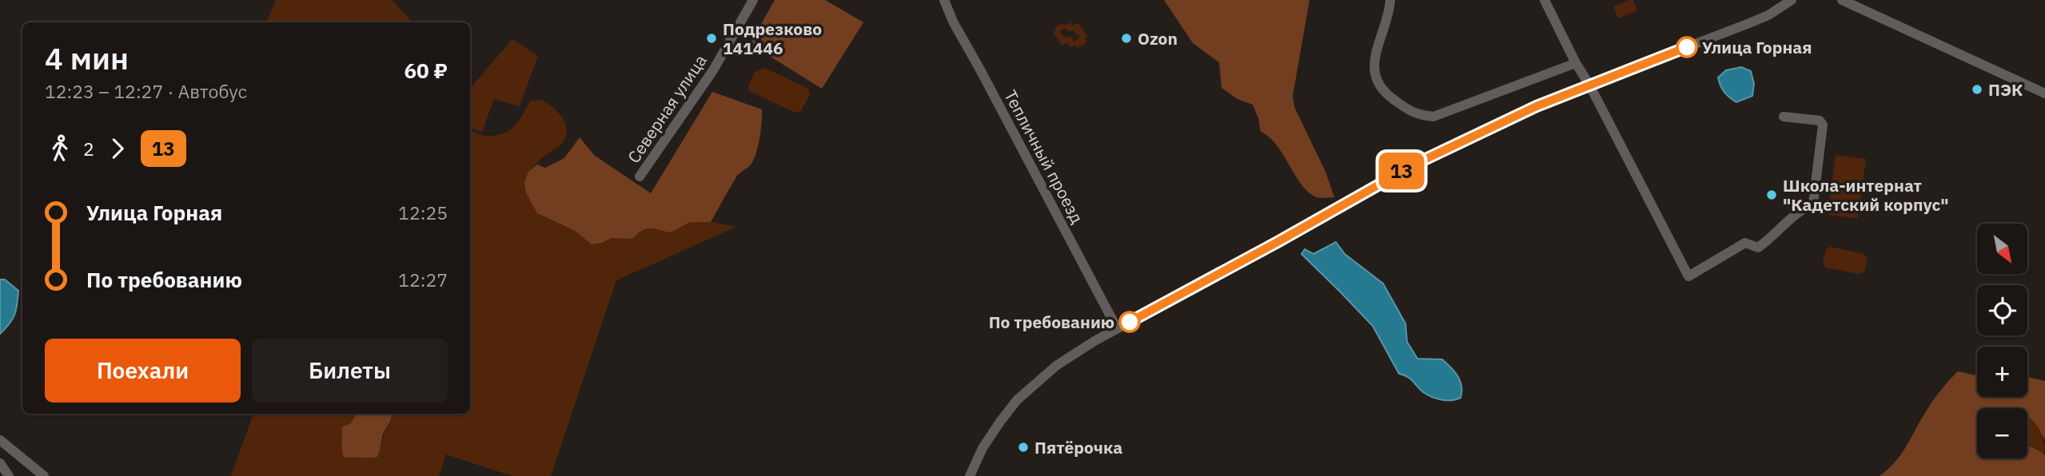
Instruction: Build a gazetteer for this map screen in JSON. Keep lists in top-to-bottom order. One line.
{"streets":{"street":["Северная улица","Тепличный проезд"]},"places":["Подрезково 141446","Ozon","Улица Горная","ПЭК","Школа-интернат \"Кадетский корпус\"","По требованию","Пятёрочка"],"lines":["bus line 13"],"north":"bottom right","page":{"on_map":"13","heading":["4 мин","12:23 – 12:27 · Автобус","60 ₽"],"legs":["2","13"],"list":[{"name":"Улица Горная","value":"12:25"},{"name":"По требованию","value":"12:27"}],"map_buttons":["+","−"],"buttons":["Поехали","Билеты"]}}
